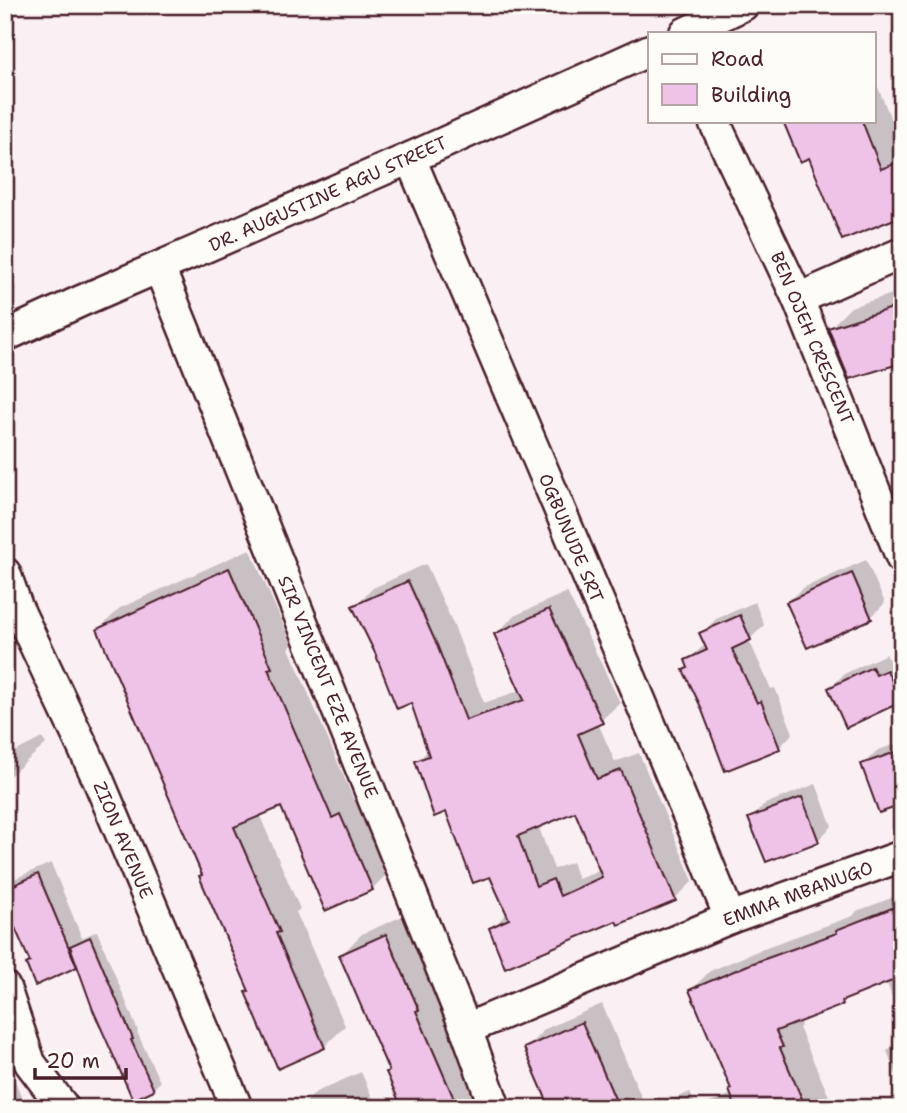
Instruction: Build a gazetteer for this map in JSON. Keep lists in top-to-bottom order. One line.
{"streets":{"street":["DR. AUGUSTINE AGU STREET","BEN OJEH CRESCENT","OGBUNUDE SRT","SIR VINCENT EZE AVENUE","ZION AVENUE","EMMA MBANUGO"]},"crossings":[["DR. AUGUSTINE AGU STREET","OGBUNUDE SRT"],["DR. AUGUSTINE AGU STREET","SIR VINCENT EZE AVENUE"],["OGBUNUDE SRT","EMMA MBANUGO"],["SIR VINCENT EZE AVENUE","EMMA MBANUGO"]],"legend":["Road","Building"],"scale_bar":"20 m"}
